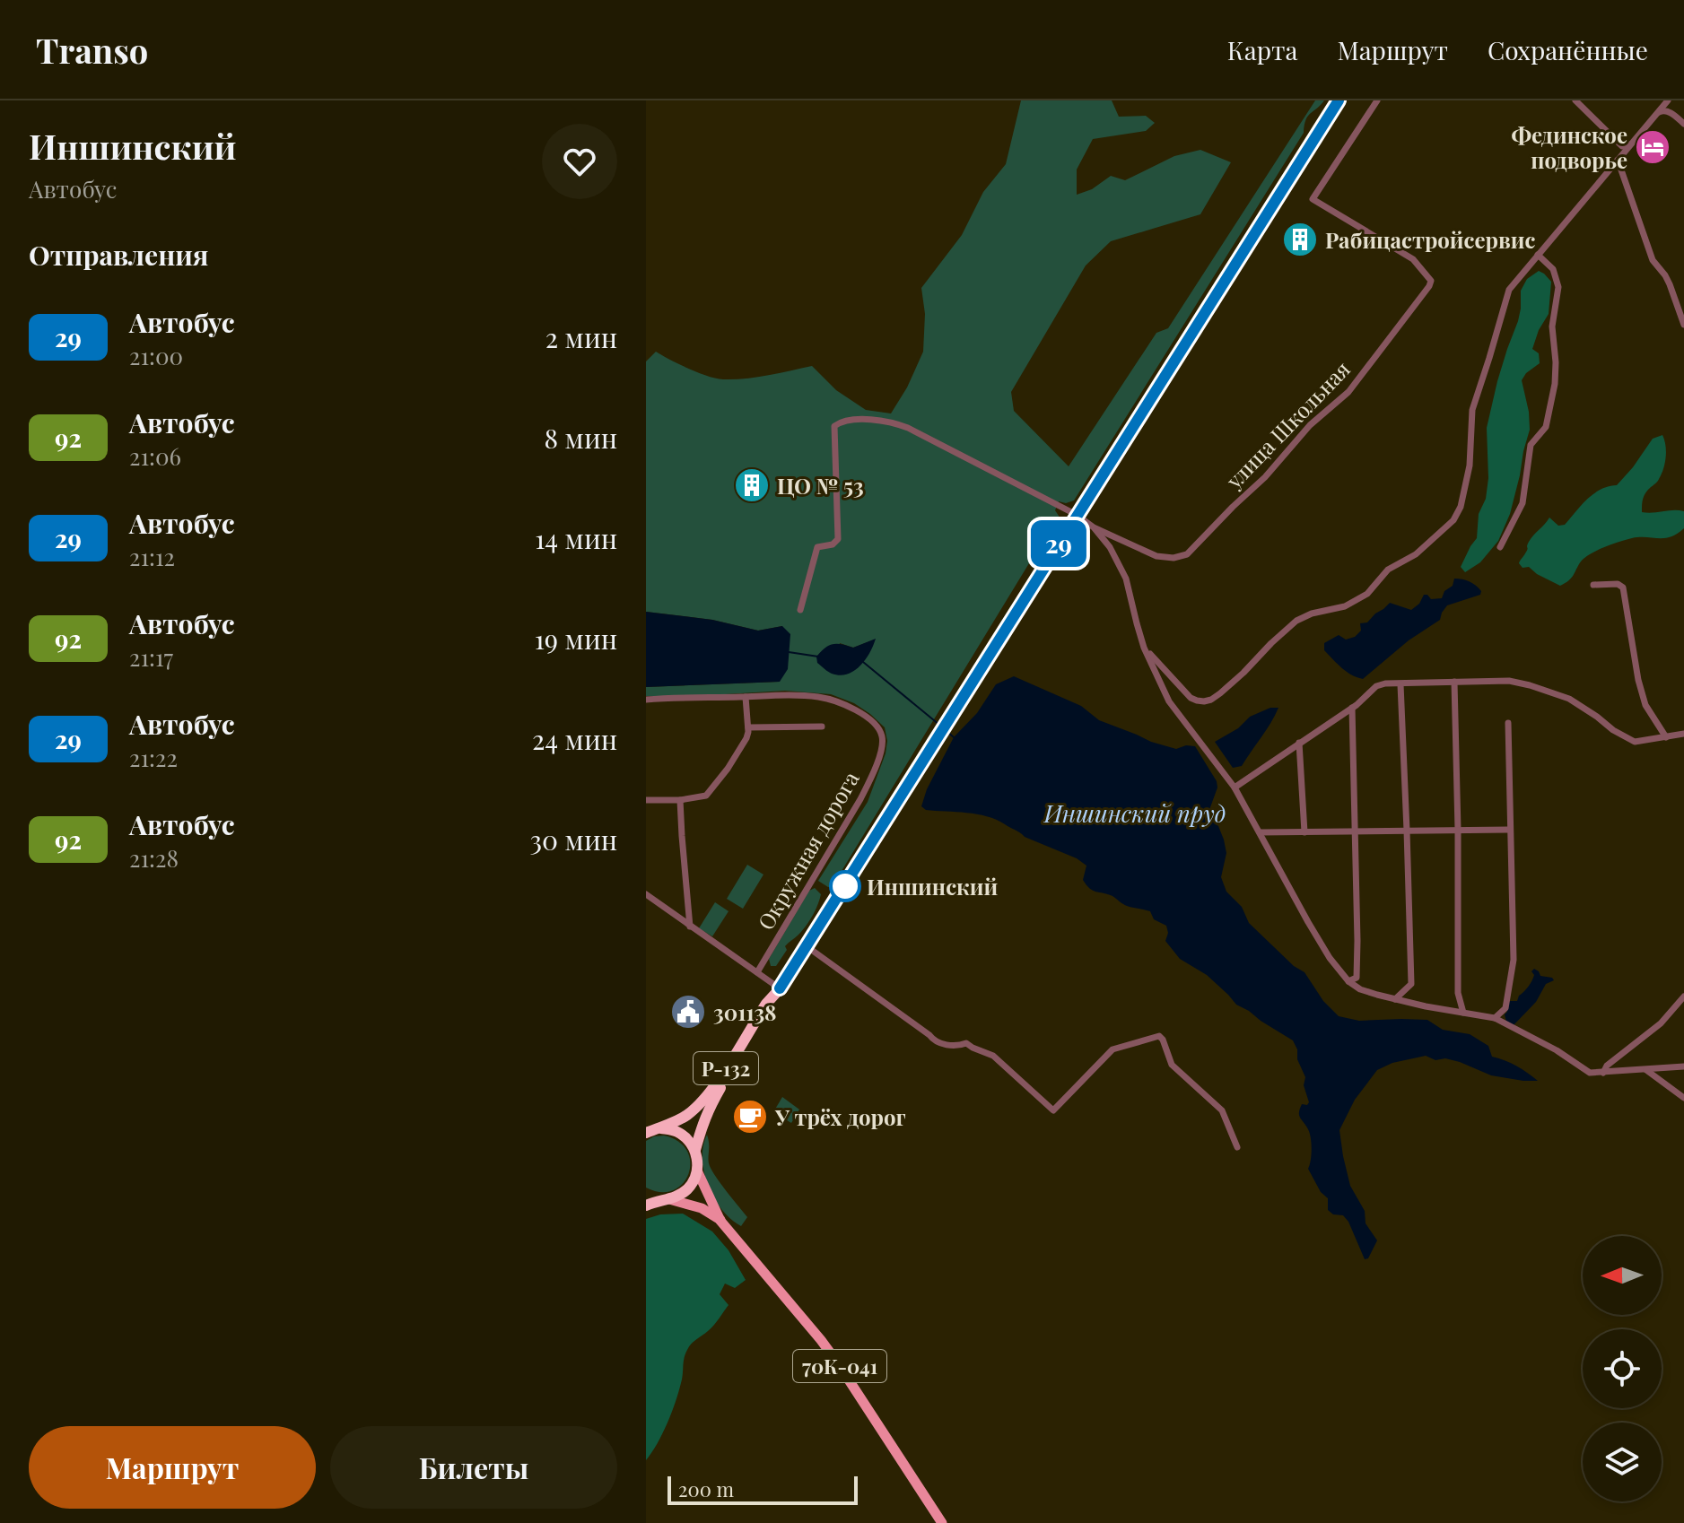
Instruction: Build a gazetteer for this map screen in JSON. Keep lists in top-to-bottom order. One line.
{"streets":{"highway":["Р-132"],"main road":["70К-041"],"street":["улица Школьная","Окружная дорога"]},"crossings":[["Р-132","70К-041"]],"water":["Иншинский пруд"],"places":{"hotel":["Фединское подворье"],"building":["Рабицастройсервис","ЦО № 53"],"other":["Иншинский"],"public building":["301138"],"cafe":["У трёх дорог"]},"lines":["bus line 29"],"scale_bar":"200 m","north":"left","page":{"header":"Transo","nav":["Карта","Маршрут","Сохранённые"],"heading":[["Иншинский","Автобус"],"Отправления"],"on_map":"29","list":[{"mark":"29","name":"Автобус","note":"21:00","value":"2 мин"},{"mark":"92","name":"Автобус","note":"21:06","value":"8 мин"},{"mark":"29","name":"Автобус","note":"21:12","value":"14 мин"},{"mark":"92","name":"Автобус","note":"21:17","value":"19 мин"},{"mark":"29","name":"Автобус","note":"21:22","value":"24 мин"},{"mark":"92","name":"Автобус","note":"21:28","value":"30 мин"}],"buttons":["Маршрут","Билеты"],"scale":"200 m"}}
